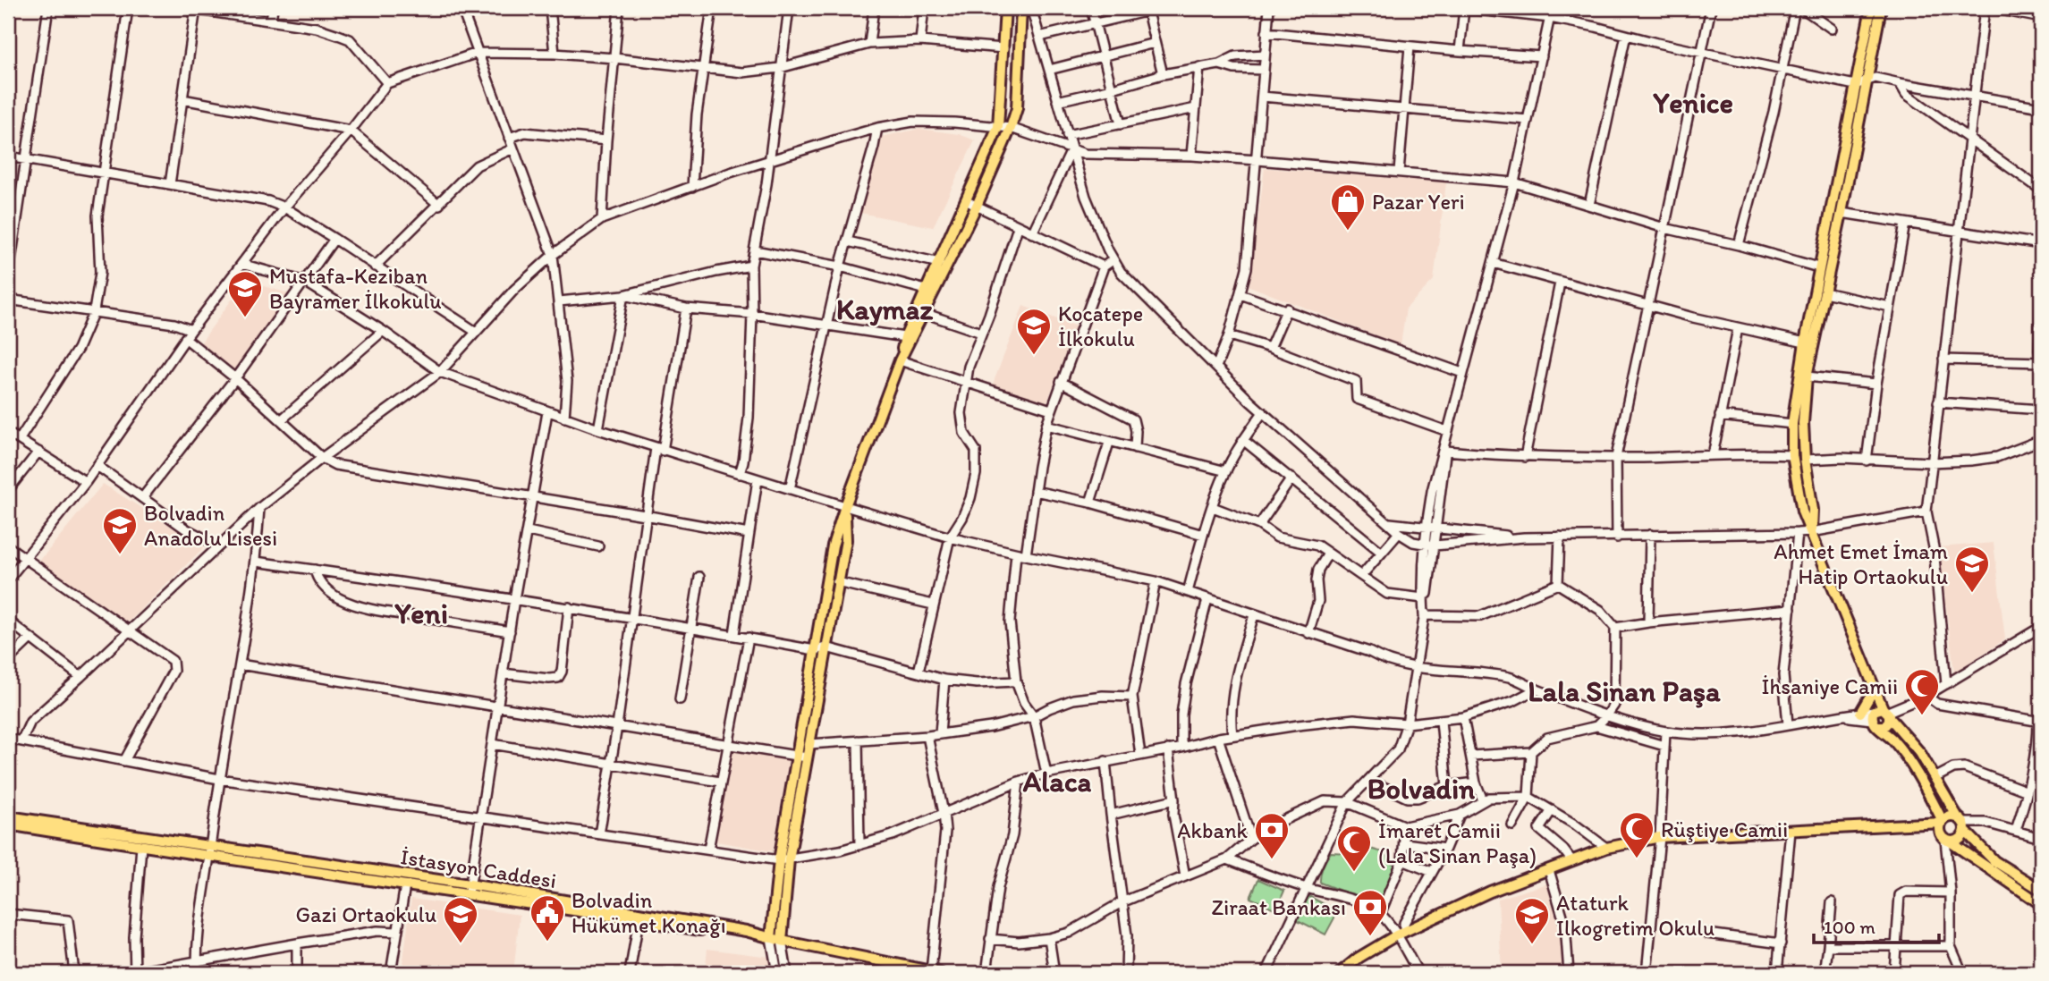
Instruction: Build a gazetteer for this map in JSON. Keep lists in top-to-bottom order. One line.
{"streets":{"main road":["İstasyon Caddesi"]},"districts":["Yenice","Kaymaz","Yeni","Lala Sinan Paşa","Alaca","Bolvadin"],"places":{"shop":["Pazar Yeri"],"school or university":["Mustafa-Keziban Bayramer İlkokulu","Kocatepe İlkokulu","Bolvadin Anadolu Lisesi","Ahmet Emet İmam Hatip Ortaokulu","Gazi Ortaokulu","Ataturk Ilkogretim Okulu"],"mosque":["İhsaniye Camii","Rüştiye Camii","İmaret Camii (Lala Sinan Paşa)"],"bank":["Akbank","Ziraat Bankası"],"public building":["Bolvadin Hükümet Konağı"]},"scale_bar":"100 m"}
